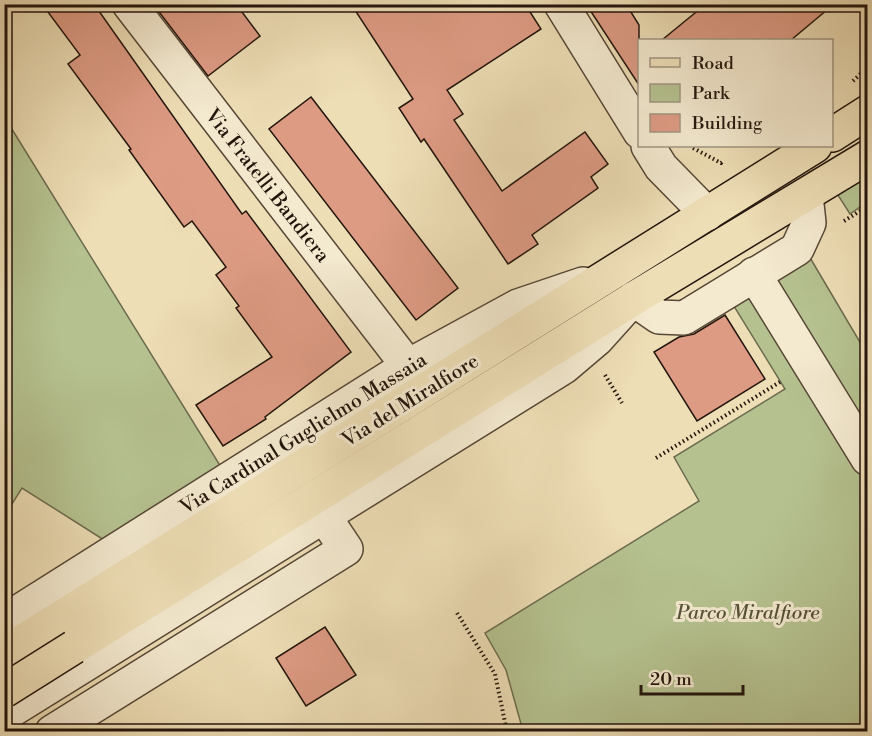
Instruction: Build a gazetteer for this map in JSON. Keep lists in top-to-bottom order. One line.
{"streets":{"main road":["Via del Miralfiore"],"street":["Via Fratelli Bandiera","Via Cardinal Guglielmo Massaia"]},"crossings":[["Via Fratelli Bandiera","Via Cardinal Guglielmo Massaia"],["Via del Miralfiore","Via Cardinal Guglielmo Massaia"]],"parks":["Parco Miralfiore"],"legend":["Road","Park","Building"],"scale_bar":"20 m"}
